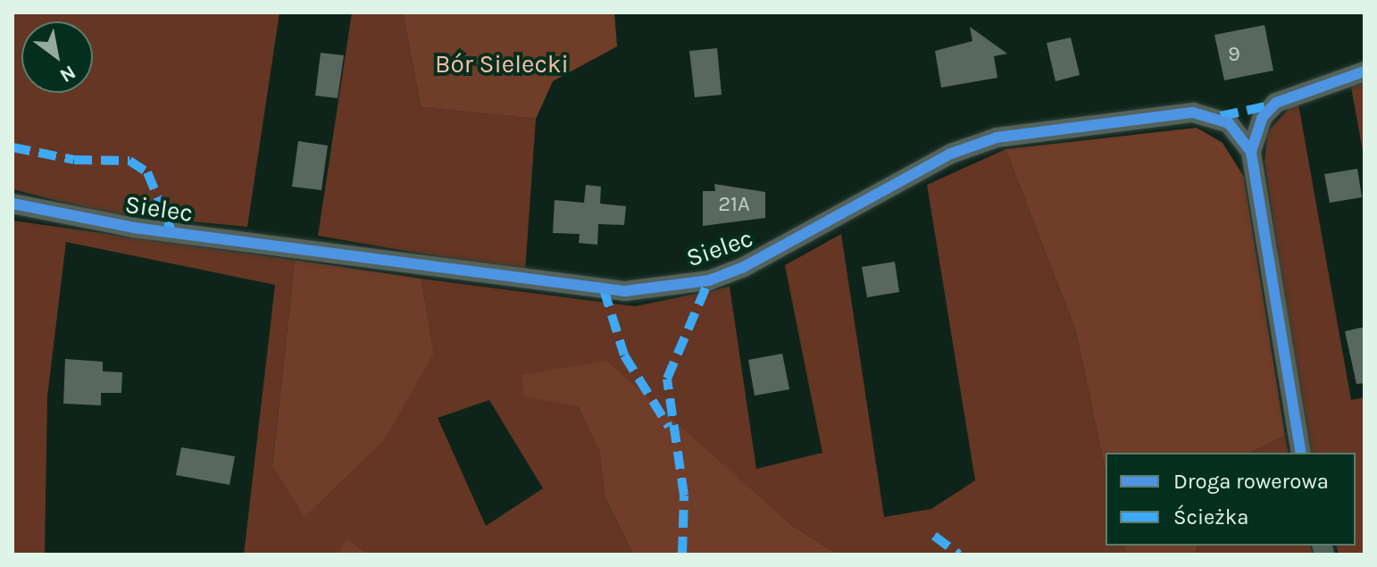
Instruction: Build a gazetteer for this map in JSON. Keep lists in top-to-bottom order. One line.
{"streets":{"street":["Sielec"]},"parks":["Bór Sielecki"],"house_numbers":["9","21A"],"legend":["Droga rowerowa","Ścieżka"],"north":"bottom right"}
